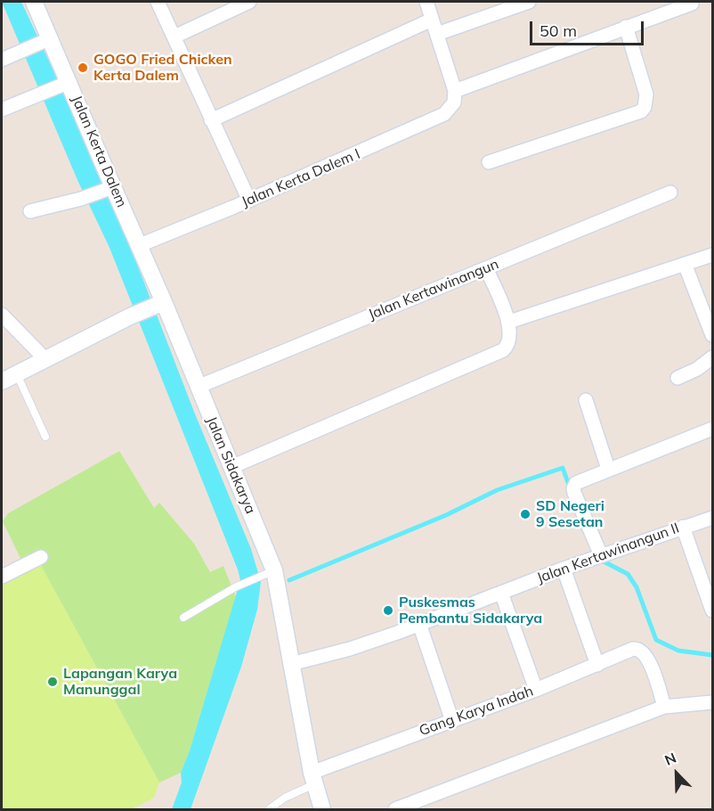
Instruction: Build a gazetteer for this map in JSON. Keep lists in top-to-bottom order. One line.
{"streets":{"street":["Jalan Kerta Dalem","Jalan Kerta Dalem I","Jalan Kertawinangun","Jalan Sidakarya","Jalan Kertawinangun II","Gang Karya Indah"]},"crossings":[["Jalan Kerta Dalem","Jalan Kerta Dalem I"],["Jalan Kerta Dalem","Jalan Sidakarya"],["Jalan Kertawinangun","Jalan Sidakarya"],["Jalan Sidakarya","Jalan Kertawinangun II"],["Jalan Sidakarya","Gang Karya Indah"]],"places":["GOGO Fried Chicken Kerta Dalem","SD Negeri 9 Sesetan","Puskesmas Pembantu Sidakarya","Lapangan Karya Manunggal"],"scale_bar":"50 m","north":"top left"}
